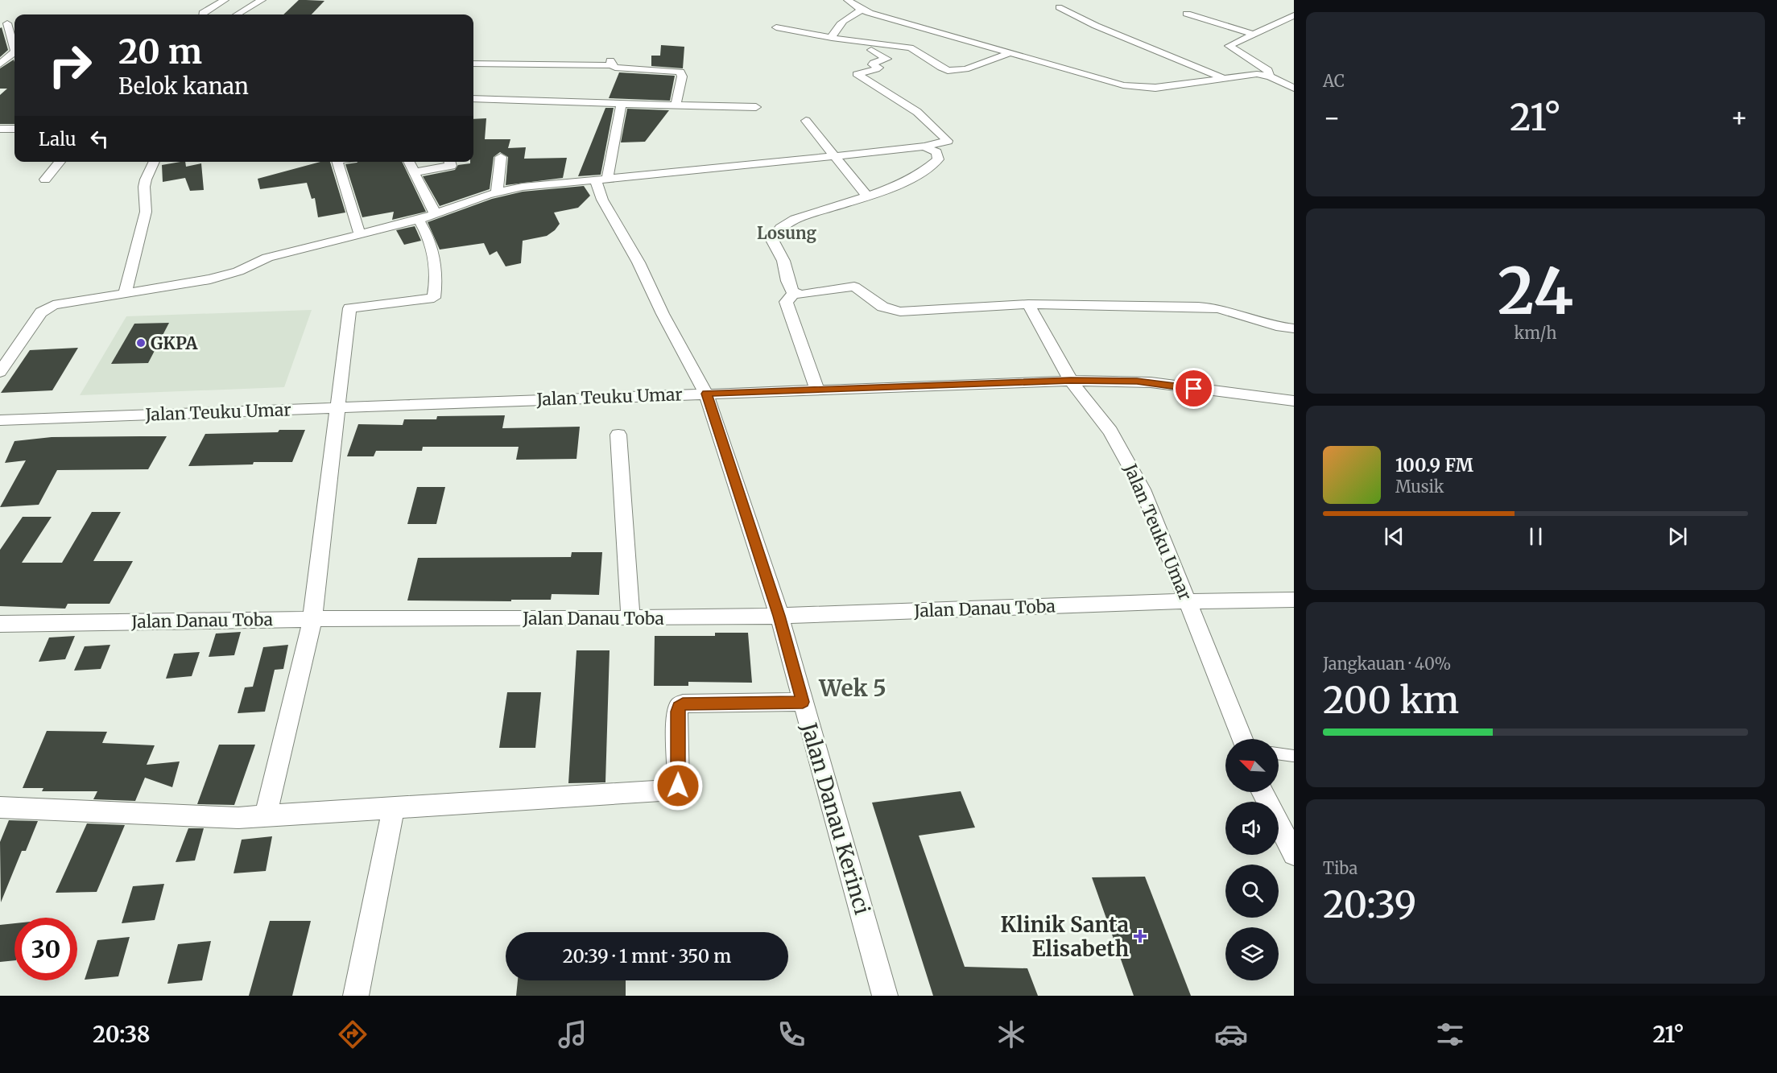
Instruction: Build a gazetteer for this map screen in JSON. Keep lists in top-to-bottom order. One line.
{"streets":{"street":["Jalan Teuku Umar","Jalan Danau Toba","Jalan Danau Kerinci"]},"crossings":[["Jalan Teuku Umar","Jalan Danau Toba"],["Jalan Teuku Umar","Jalan Danau Kerinci"],["Jalan Danau Toba","Jalan Danau Kerinci"]],"districts":["Losung","Wek 5"],"places":{"other":["GKPA"],"health":["Klinik Santa Elisabeth"]},"north":"top left","page":{"tile":["AC",["24","km/h"],["Jangkauan · 40%","200 km"],["Tiba","20:39"]],"turn":["20 m","Belok kanan"],"heat":["−","21°","+"],"then":"Lalu","song":["100.9 FM","Musik"],"limit":"30","trip":"20:39 · 1 mnt · 350 m","tabs":["20:38","21°"]}}
